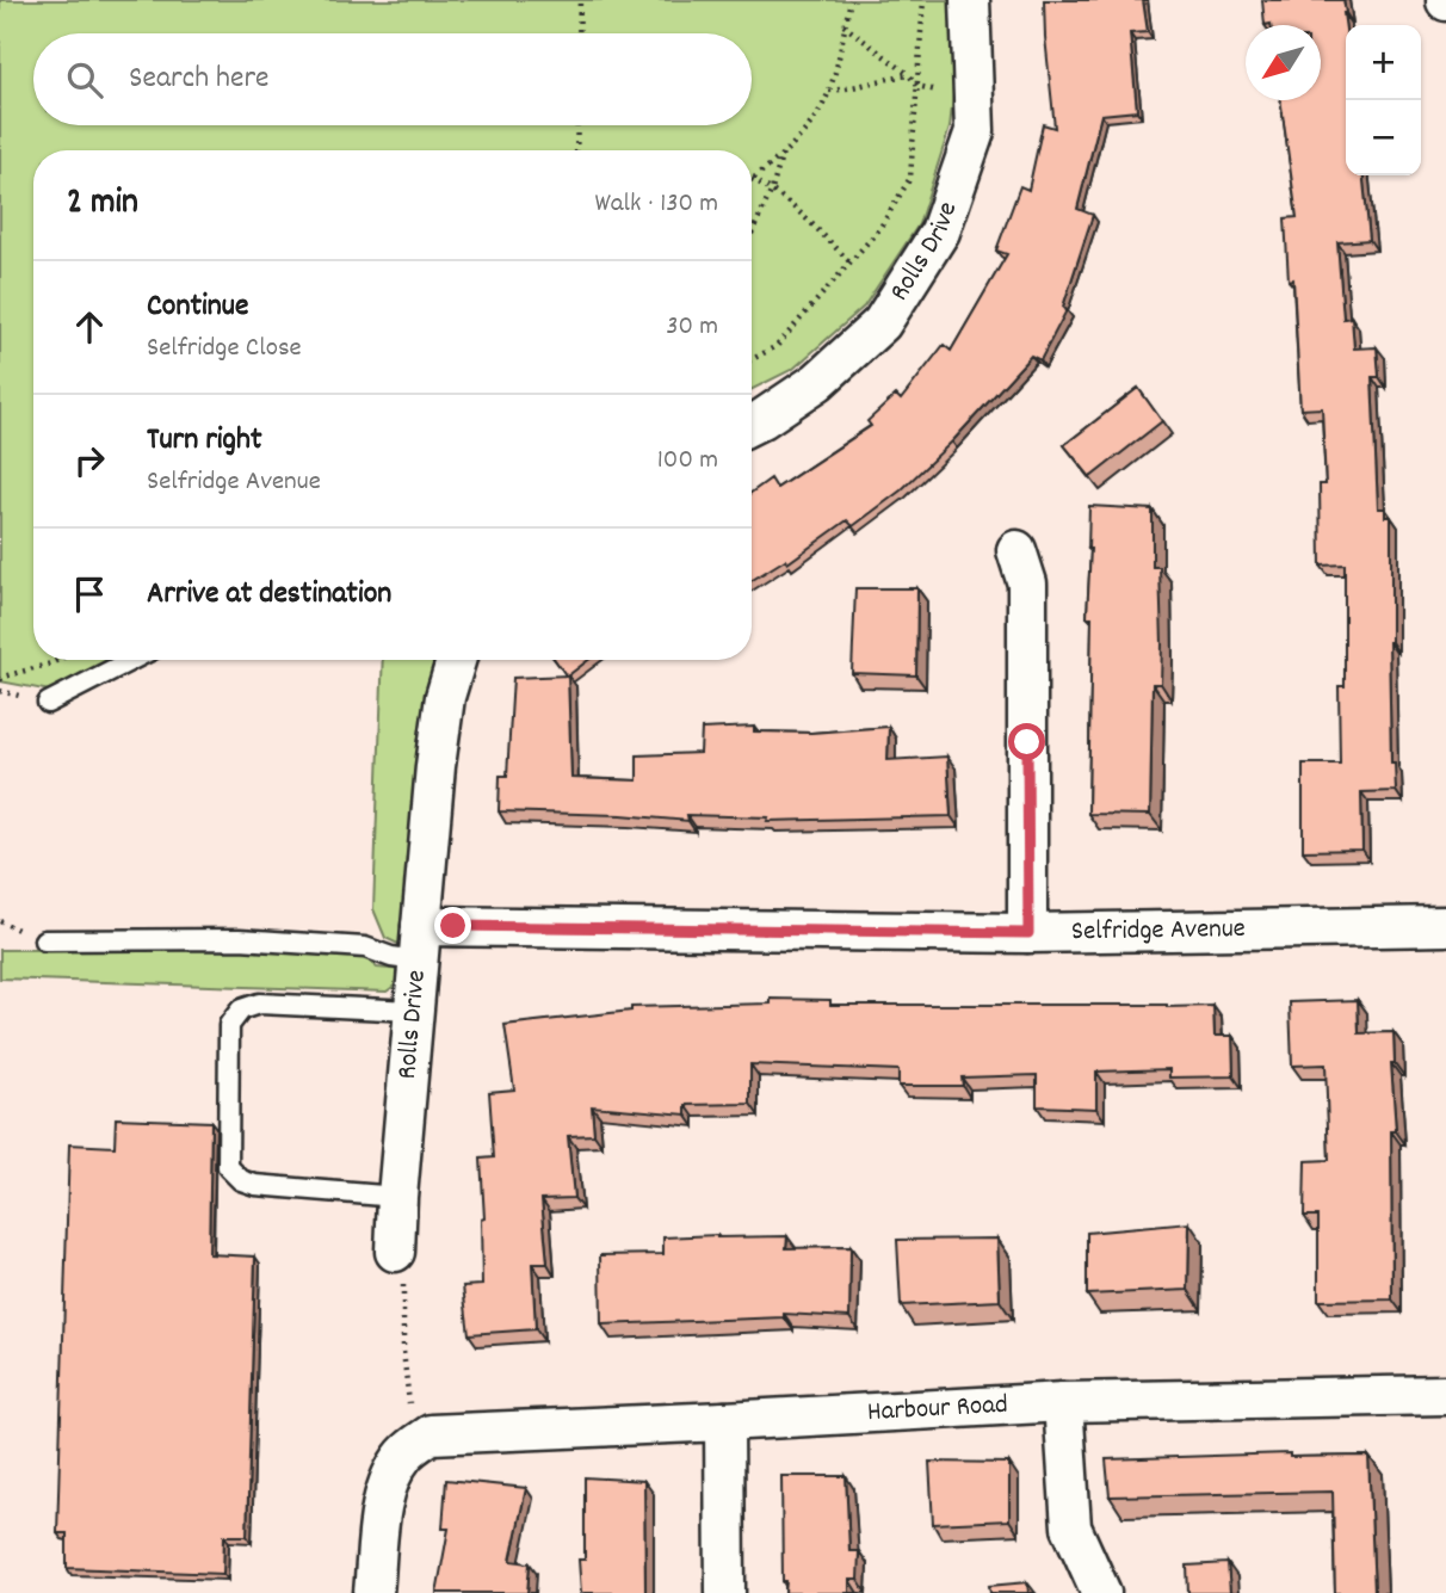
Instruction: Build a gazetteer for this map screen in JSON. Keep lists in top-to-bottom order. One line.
{"streets":{"street":["Rolls Drive","Selfridge Avenue","Harbour Road"]},"crossings":[["Rolls Drive","Selfridge Avenue"]],"north":"bottom left","page":{"map_buttons":["+","−"],"search":"Search here","heading":["2 min","Walk · 130 m"],"list":[["Continue","Selfridge Close","30 m"],["Turn right","Selfridge Avenue","100 m"],"Arrive at destination"]}}
